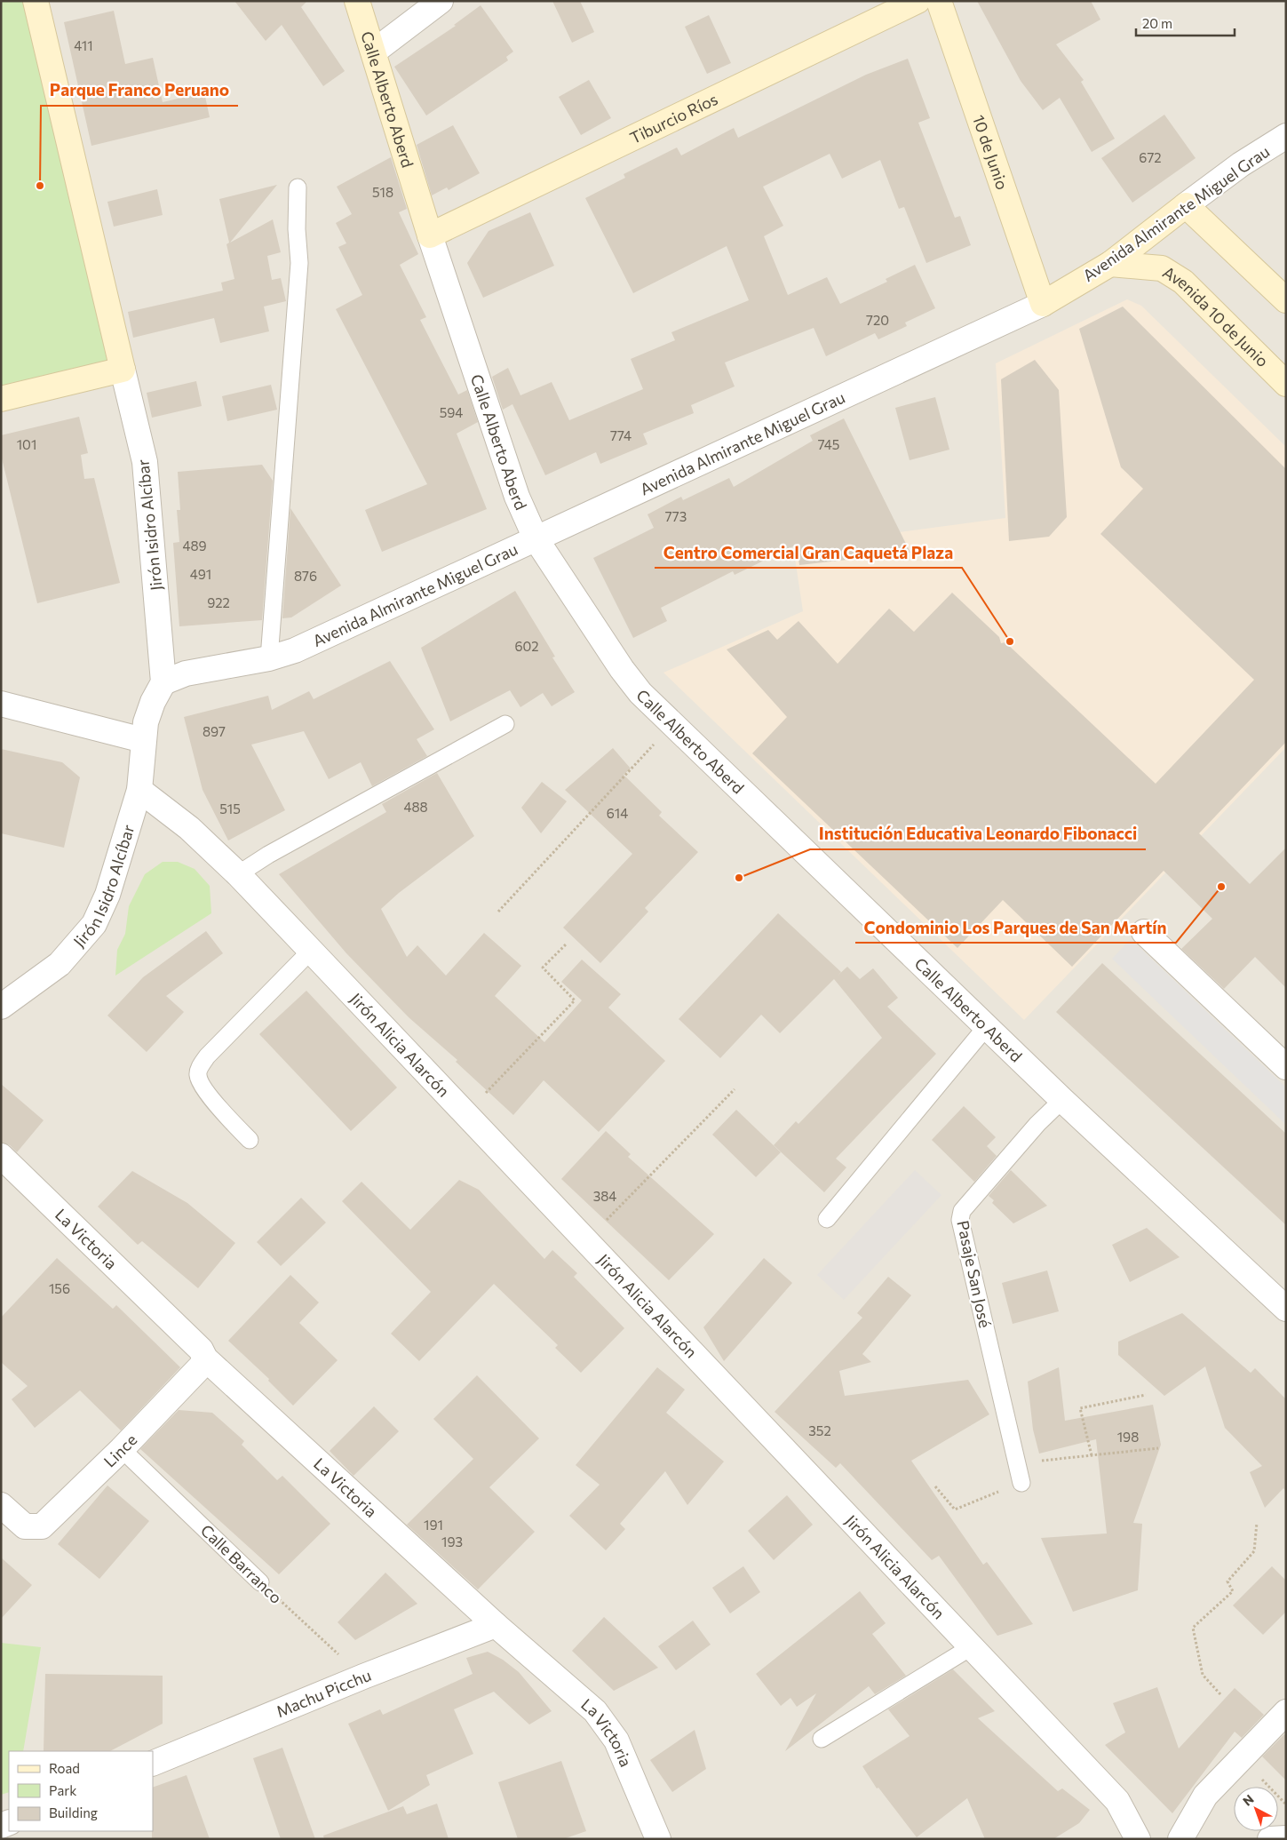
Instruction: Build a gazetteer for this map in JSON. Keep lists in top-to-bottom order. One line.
{"streets":{"street":["Calle Alberto Aberd","Tiburcio Ríos","10 de Junio","Avenida Almirante Miguel Grau","Avenida 10 de Junio","Jirón Isidro Alcíbar","Jirón Alicia Alarcón","La Victoria","Lince","Machu Picchu"],"lane":["Pasaje San José","Calle Barranco"]},"crossings":[["Calle Alberto Aberd","Tiburcio Ríos"],["Calle Alberto Aberd","Avenida Almirante Miguel Grau"],["Calle Alberto Aberd","Pasaje San José"],["10 de Junio","Avenida Almirante Miguel Grau"],["Avenida Almirante Miguel Grau","Avenida 10 de Junio"],["Avenida Almirante Miguel Grau","Jirón Isidro Alcíbar"],["Jirón Isidro Alcíbar","Jirón Alicia Alarcón"],["La Victoria","Lince"],["La Victoria","Machu Picchu"],["Lince","Calle Barranco"],["Calle Barranco","Machu Picchu"]],"places":["Parque Franco Peruano","Centro Comercial Gran Caquetá Plaza","Institución Educativa Leonardo Fibonacci","Condominio Los Parques de San Martín"],"house_numbers":["411","672","518","720","594","774","101","745","773","489","491","876","922","602","897","488","515","614","384","156","352","198","191","193"],"legend":["Road","Park","Building"],"scale_bar":"20 m","north":"top left"}
